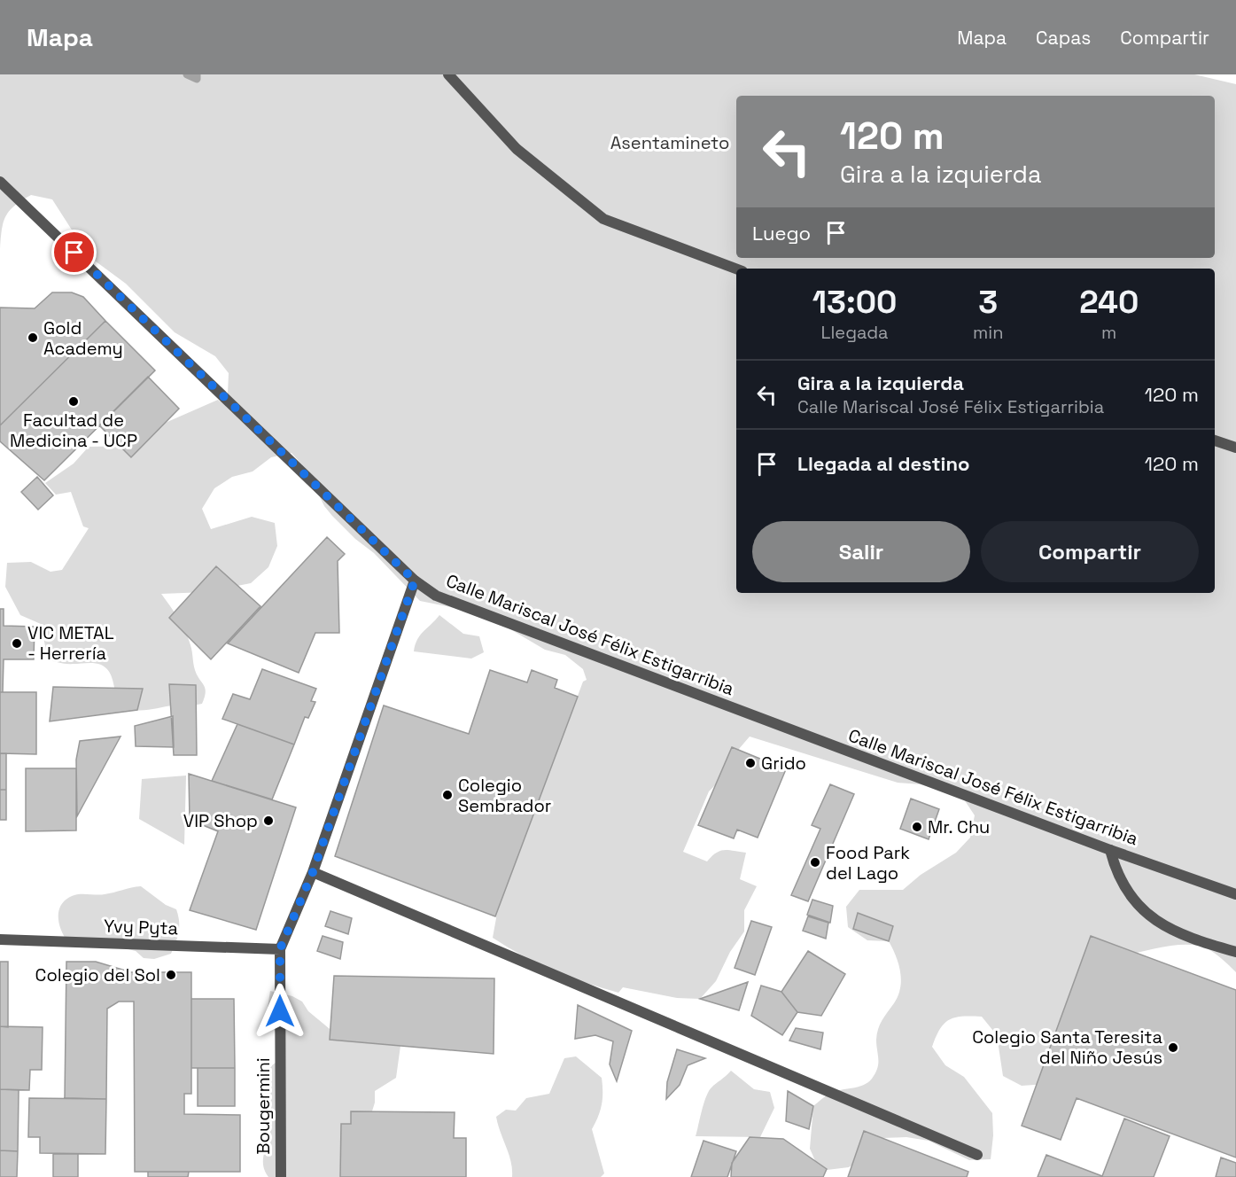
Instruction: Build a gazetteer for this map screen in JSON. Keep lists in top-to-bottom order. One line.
{"streets":{"street":["Calle Mariscal José Félix Estigarribia","Yvy Pyta","Bougermini"]},"crossings":[["Calle Mariscal José Félix Estigarribia","Bougermini"],["Yvy Pyta","Bougermini"]],"parks":["Asentamineto"],"places":["Gold Academy","Facultad de Medicina - UCP","VIC METAL - Herrería","Grido","Colegio Sembrador","VIP Shop","Mr. Chu","Food Park del Lago","Colegio del Sol","Colegio Santa Teresita del Niño Jesús"],"page":{"header":"Mapa","nav":["Mapa","Capas","Compartir"],"turn":["120 m","Gira a la izquierda"],"then":"Luego","eta":["13:00","Llegada","3","min","240","m"],"list":[{"name":"Gira a la izquierda","note":"Calle Mariscal José Félix Estigarribia","value":"120 m"},{"name":"Llegada al destino","value":"120 m"}],"buttons":["Salir","Compartir"]}}
